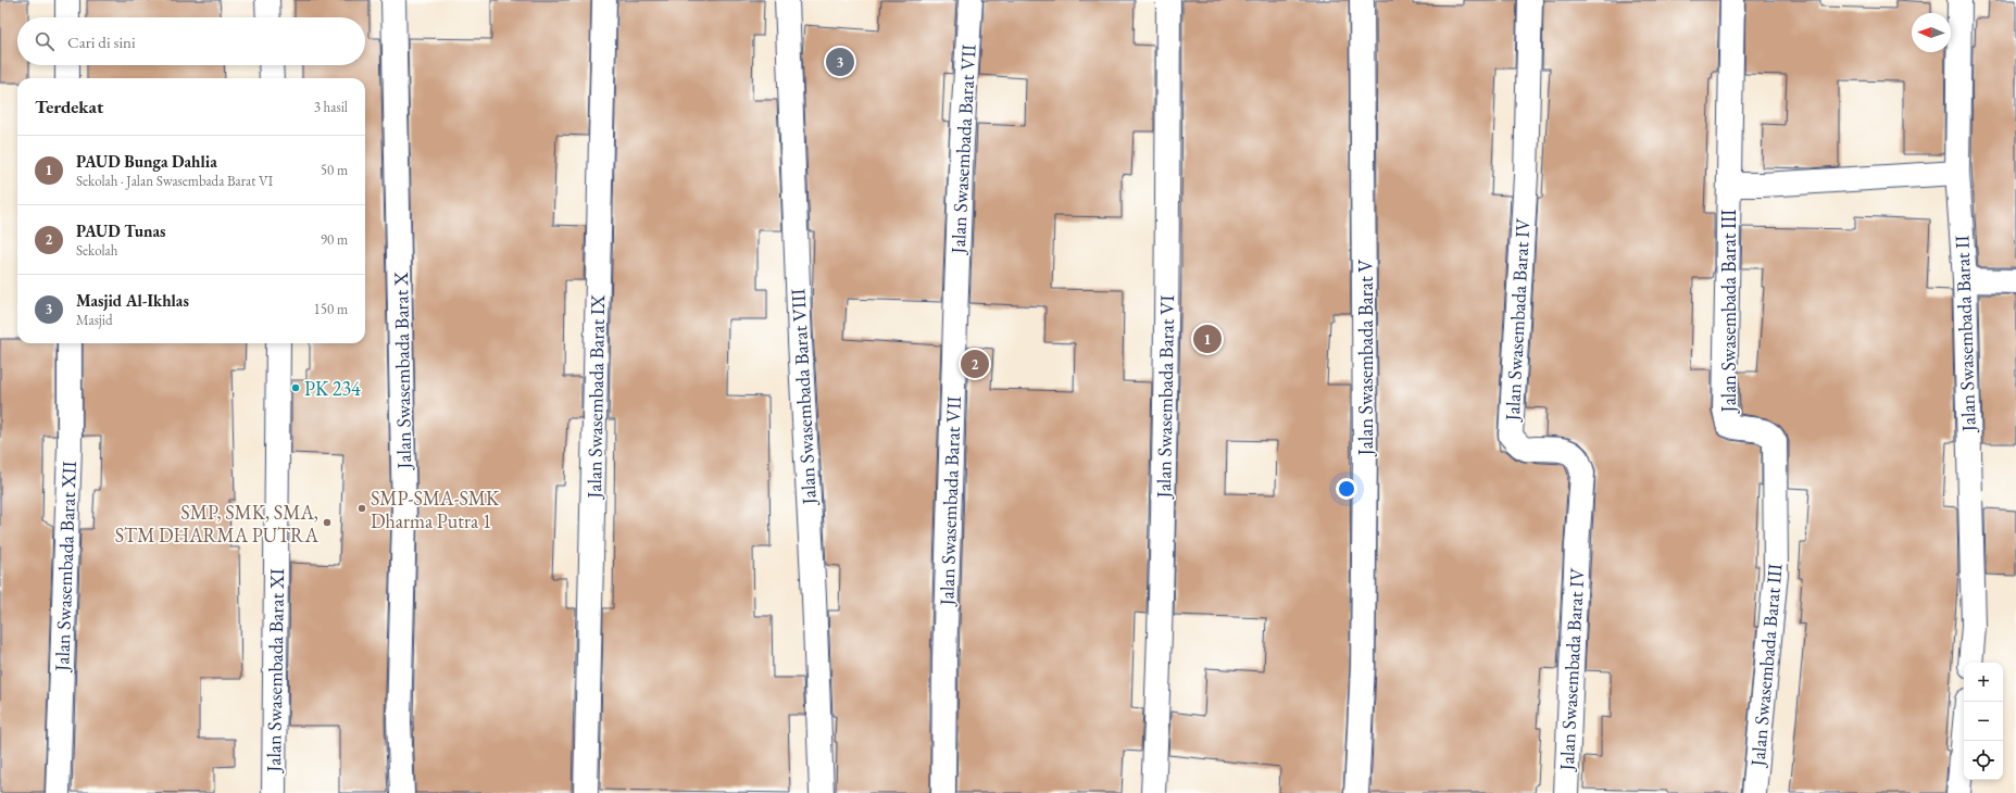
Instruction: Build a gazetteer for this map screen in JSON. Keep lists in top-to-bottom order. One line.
{"streets":{"street":["Jalan Swasembada Barat VII","Jalan Swasembada Barat III","Jalan Swasembada Barat IV","Jalan Swasembada Barat II","Jalan Swasembada Barat V","Jalan Swasembada Barat X","Jalan Swasembada Barat IX","Jalan Swasembada Barat VIII","Jalan Swasembada Barat VI","Jalan Swasembada Barat XII","Jalan Swasembada Barat XI"]},"places":["PK 234","SMP-SMA-SMK Dharma Putra 1","SMP, SMK, SMA, STM DHARMA PUTRA"],"north":"left","page":{"search":"Cari di sini","pins":["3","1","2"],"heading":["Terdekat","3 hasil"],"list":[{"mark":"1","name":"PAUD Bunga Dahlia","note":"Sekolah · Jalan Swasembada Barat VI","value":"50 m"},{"mark":"2","name":"PAUD Tunas","note":"Sekolah","value":"90 m"},{"mark":"3","name":"Masjid Al-Ikhlas","note":"Masjid","value":"150 m"}],"map_buttons":["+","−"]}}
